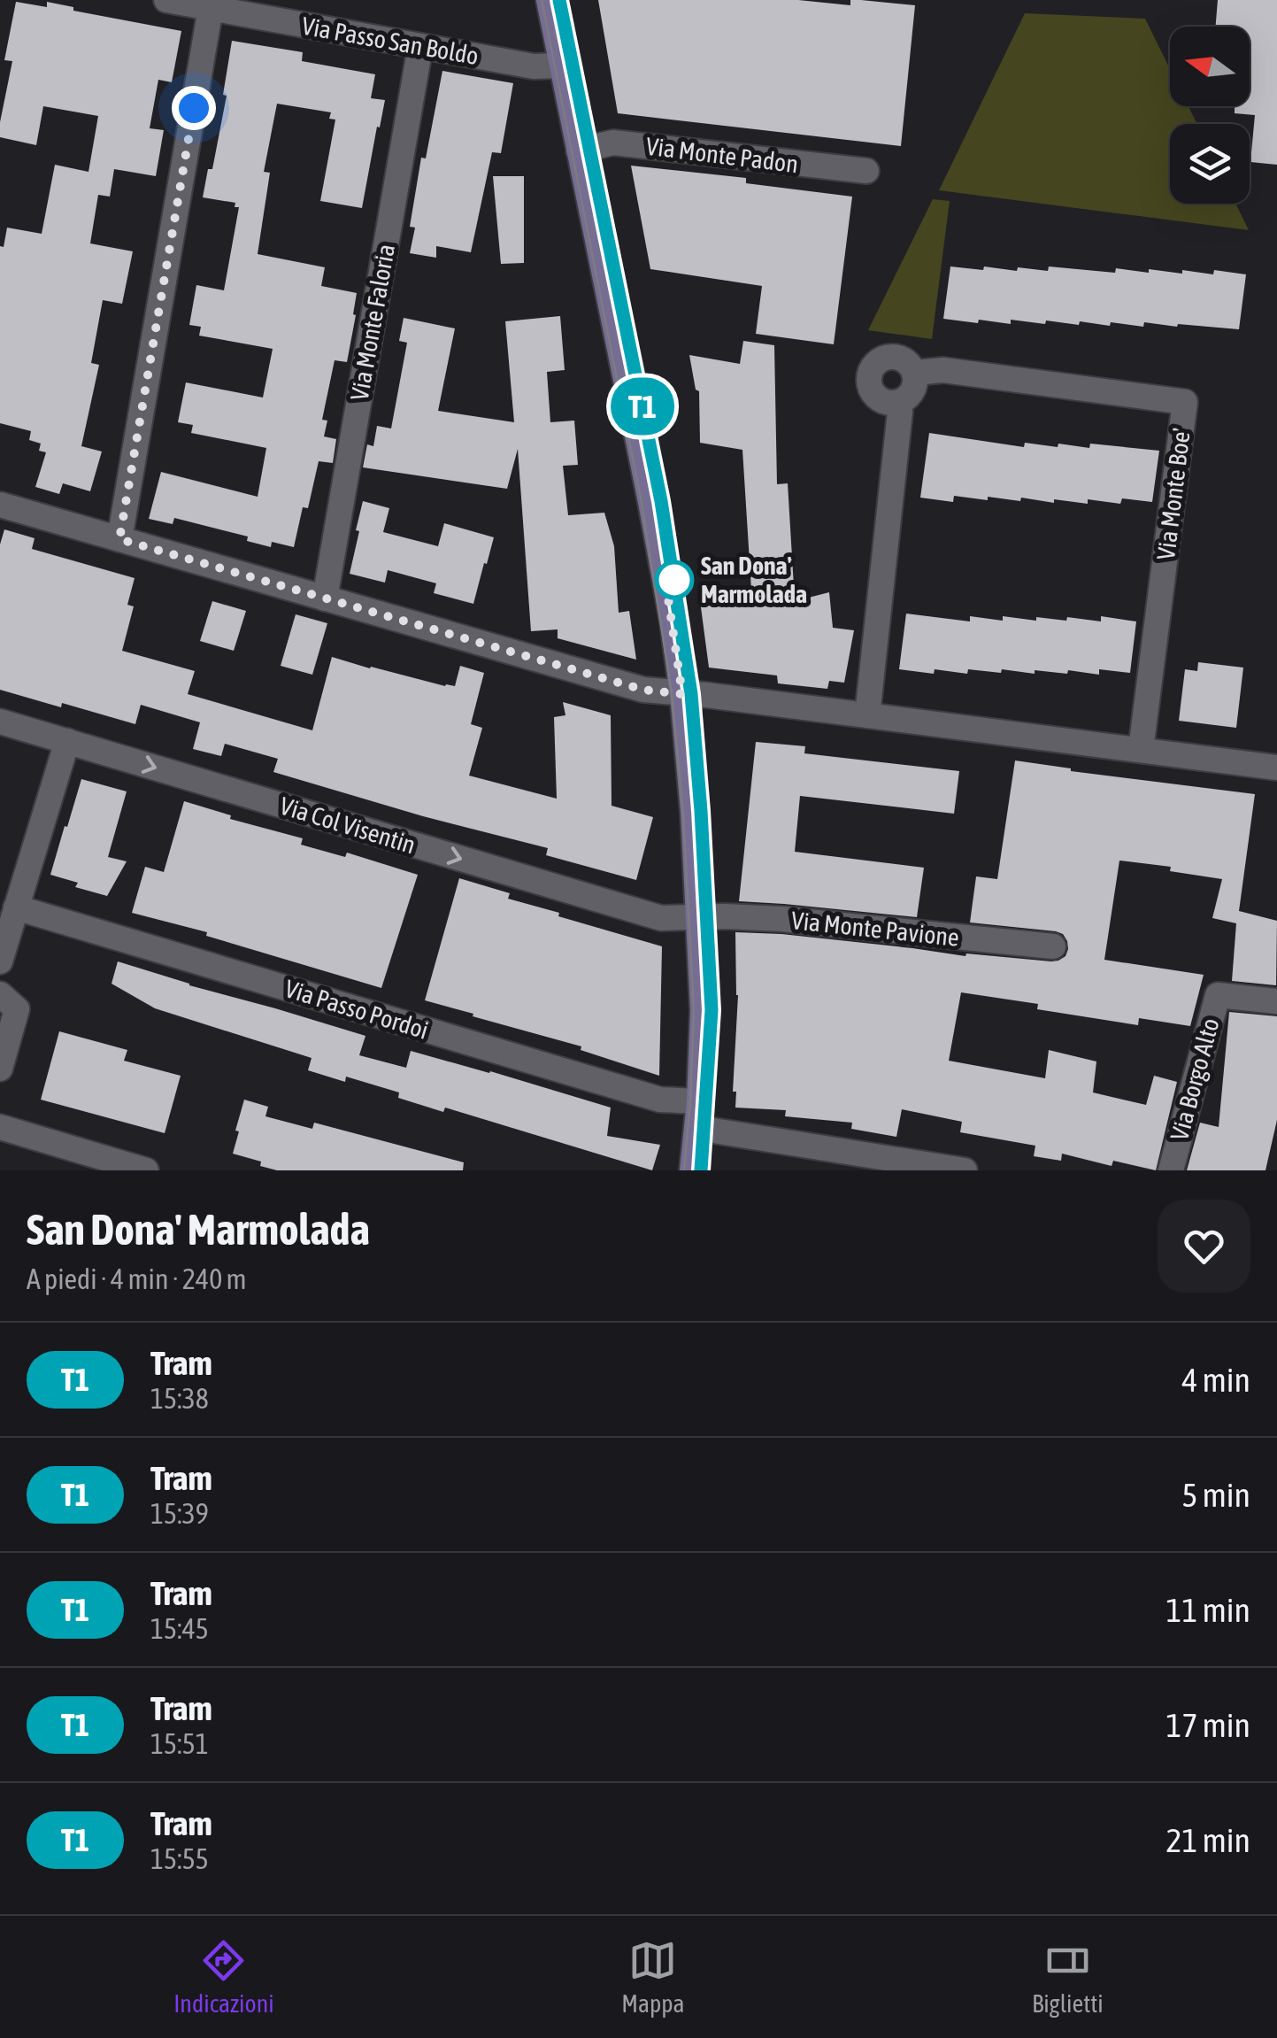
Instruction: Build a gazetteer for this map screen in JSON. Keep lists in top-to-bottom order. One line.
{"streets":{"street":["Via Passo San Boldo","Via Monte Padon","Via Monte Faloria","Via Monte Boe'","Via Col Visentin","Via Monte Pavione","Via Passo Pordoi","Via Borgo Alto"]},"crossings":[["Via Passo San Boldo","Via Monte Faloria"],["Via Col Visentin","Via Monte Pavione"]],"places":["San Dona' Marmolada"],"lines":["tram line T1"],"north":"left","page":{"on_map":"T1","heading":["San Dona' Marmolada","A piedi · 4 min · 240 m"],"list":[{"mark":"T1","name":"Tram","note":"15:38","value":"4 min"},{"mark":"T1","name":"Tram","note":"15:39","value":"5 min"},{"mark":"T1","name":"Tram","note":"15:45","value":"11 min"},{"mark":"T1","name":"Tram","note":"15:51","value":"17 min"},{"mark":"T1","name":"Tram","note":"15:55","value":"21 min"}],"tabs":["Indicazioni","Mappa","Biglietti"]}}
